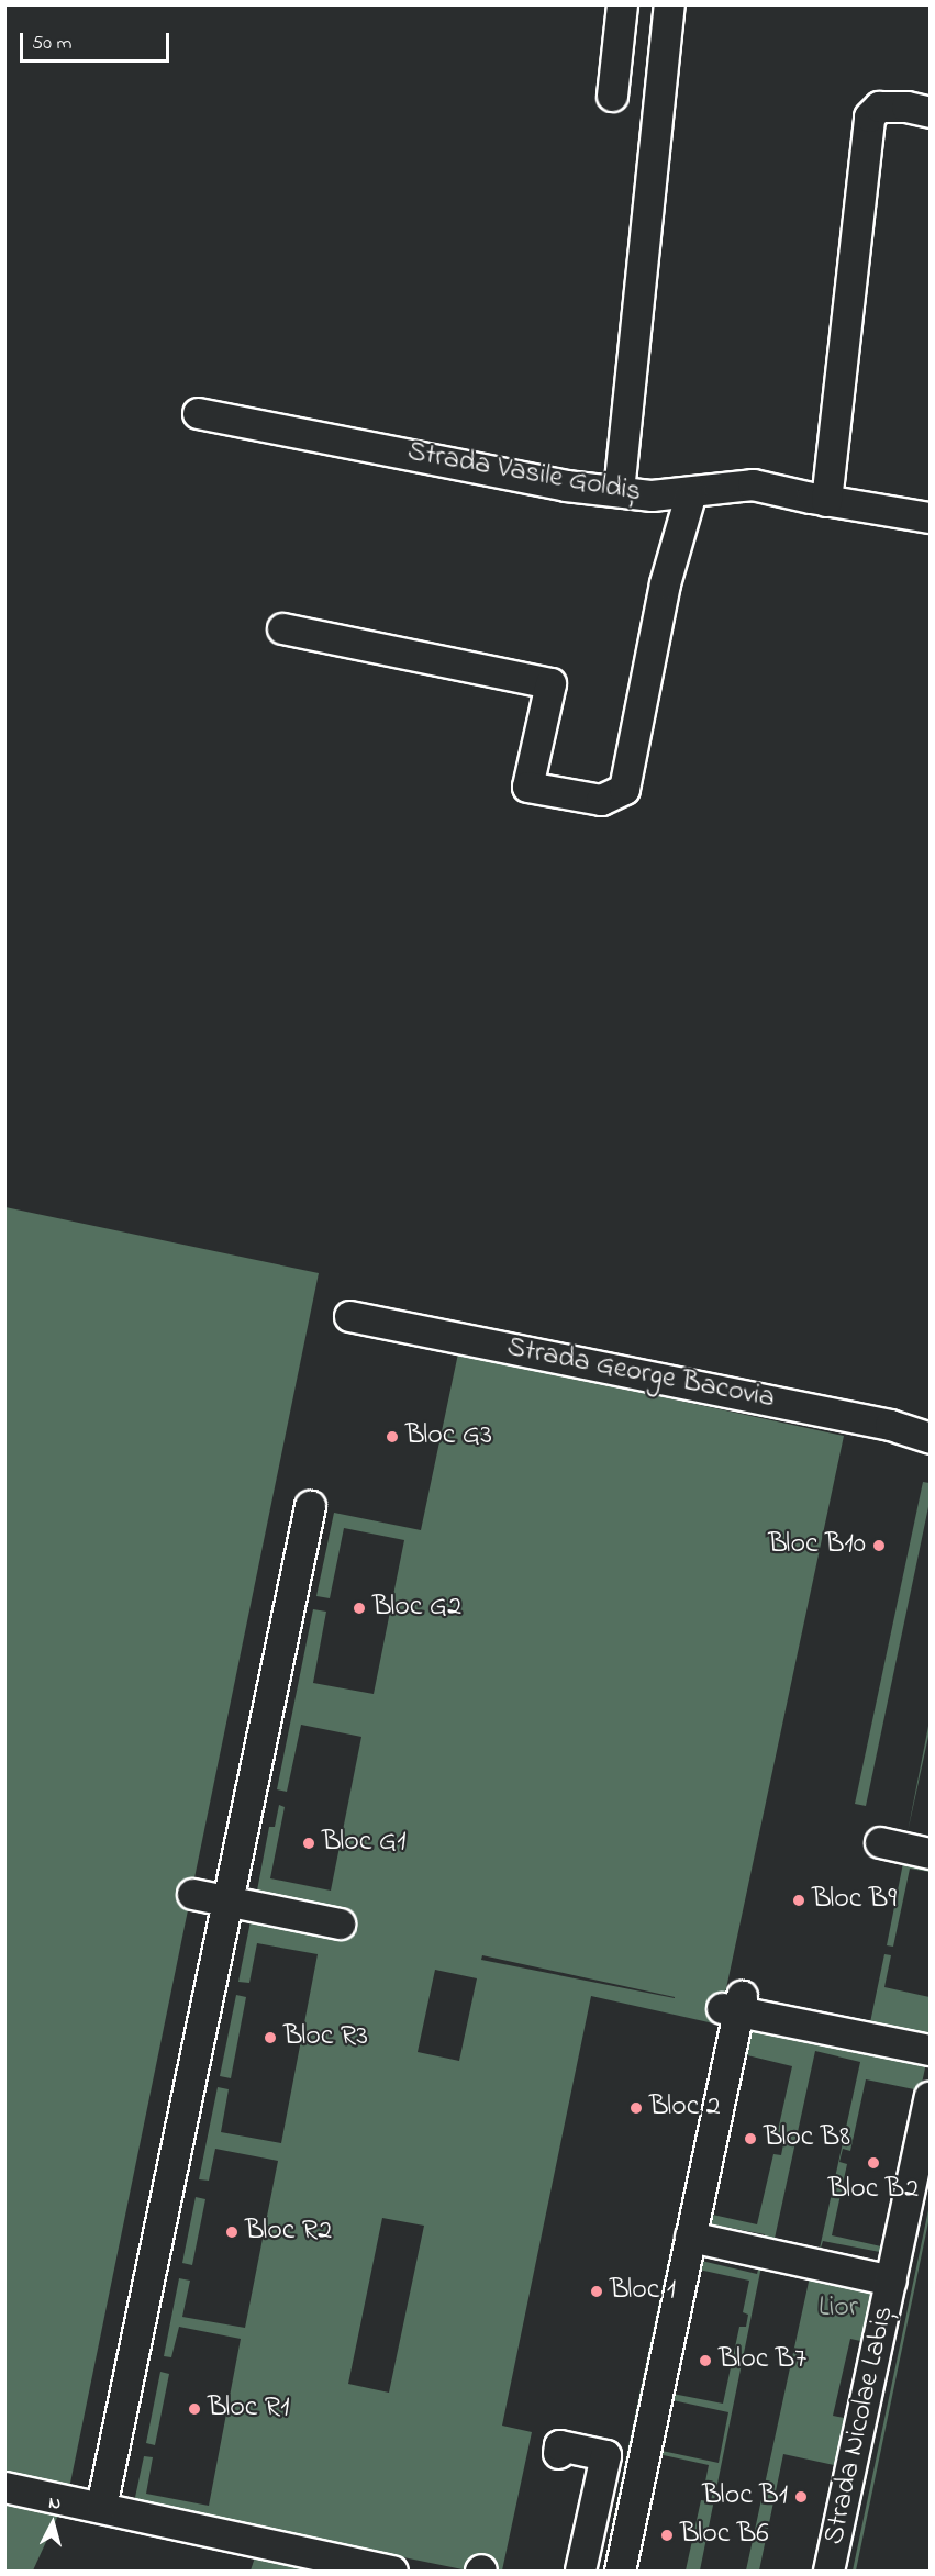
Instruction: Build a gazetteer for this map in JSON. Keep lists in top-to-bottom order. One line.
{"streets":{"street":["Strada Vasile Goldiș","Strada George Bacovia","Strada Nicolae Labiș"]},"parks":["Lior"],"places":["Bloc G3","Bloc B10","Bloc G2","Bloc G1","Bloc B9","Bloc R3","Bloc 2","Bloc B8","Bloc B2","Bloc R2","Bloc 1","Bloc B7","Bloc R1","Bloc B1","Bloc B6"],"scale_bar":"50 m","north":"top"}
